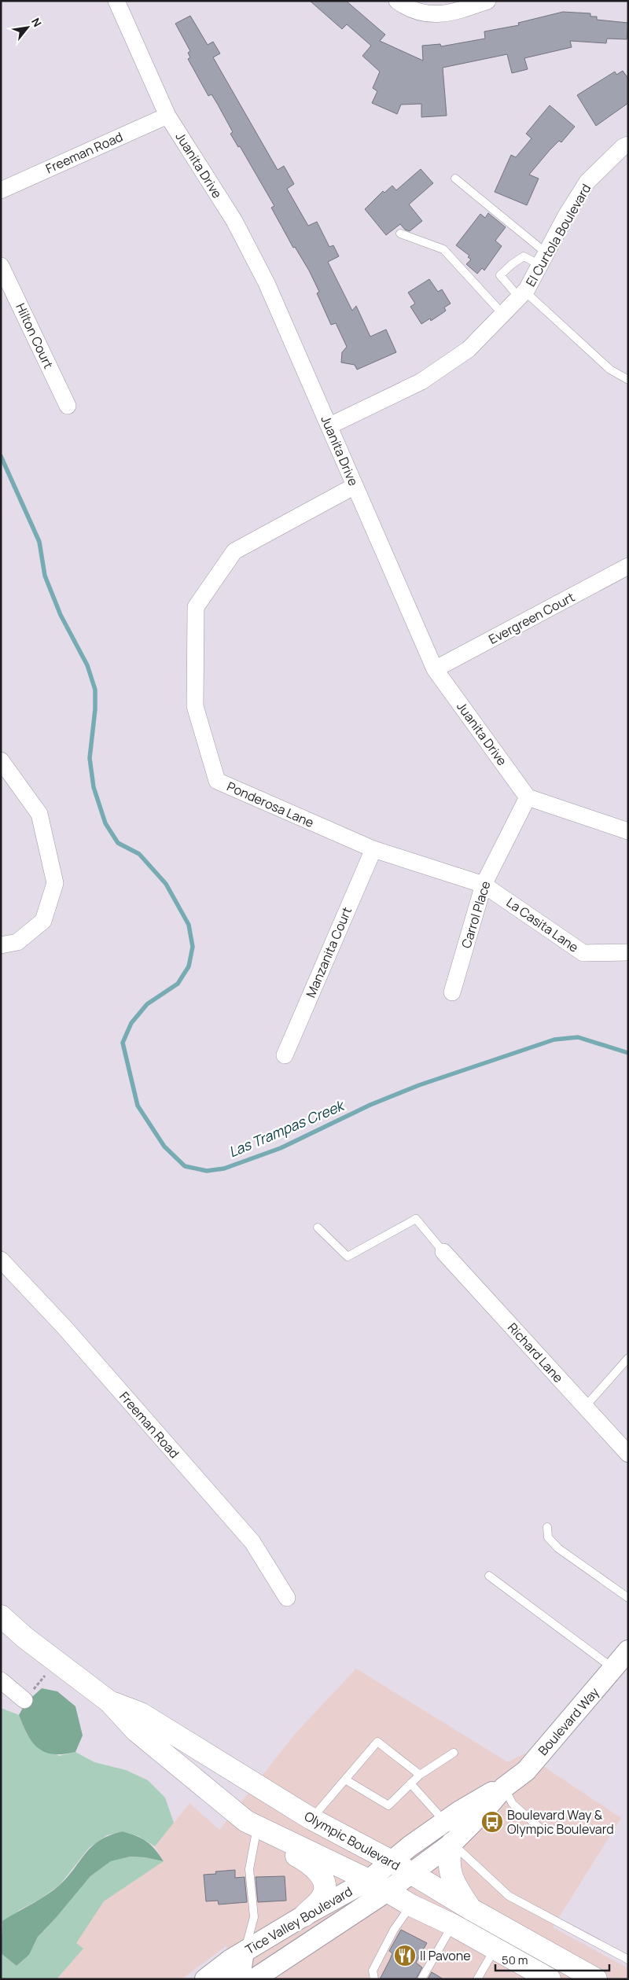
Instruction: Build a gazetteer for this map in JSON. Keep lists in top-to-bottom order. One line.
{"streets":{"main road":["Olympic Boulevard"],"street":["Freeman Road","Juanita Drive","El Curtola Boulevard","Hilton Court","Evergreen Court","Ponderosa Lane","Carrol Place","La Casita Lane","Manzanita Court","Richard Lane","Boulevard Way","Tice Valley Boulevard"]},"crossings":[["Freeman Road","Juanita Drive"],["Juanita Drive","El Curtola Boulevard"],["Juanita Drive","Evergreen Court"],["Juanita Drive","Ponderosa Lane"],["Juanita Drive","Carrol Place"],["Ponderosa Lane","Carrol Place"],["Ponderosa Lane","La Casita Lane"],["Ponderosa Lane","Manzanita Court"],["Carrol Place","La Casita Lane"],["Boulevard Way","Olympic Boulevard"],["Boulevard Way","Tice Valley Boulevard"],["Olympic Boulevard","Tice Valley Boulevard"]],"water":["Las Trampas Creek"],"places":{"bus stop":["Boulevard Way & Olympic Boulevard"],"restaurant":["Il Pavone"]},"scale_bar":"50 m","north":"top right"}
